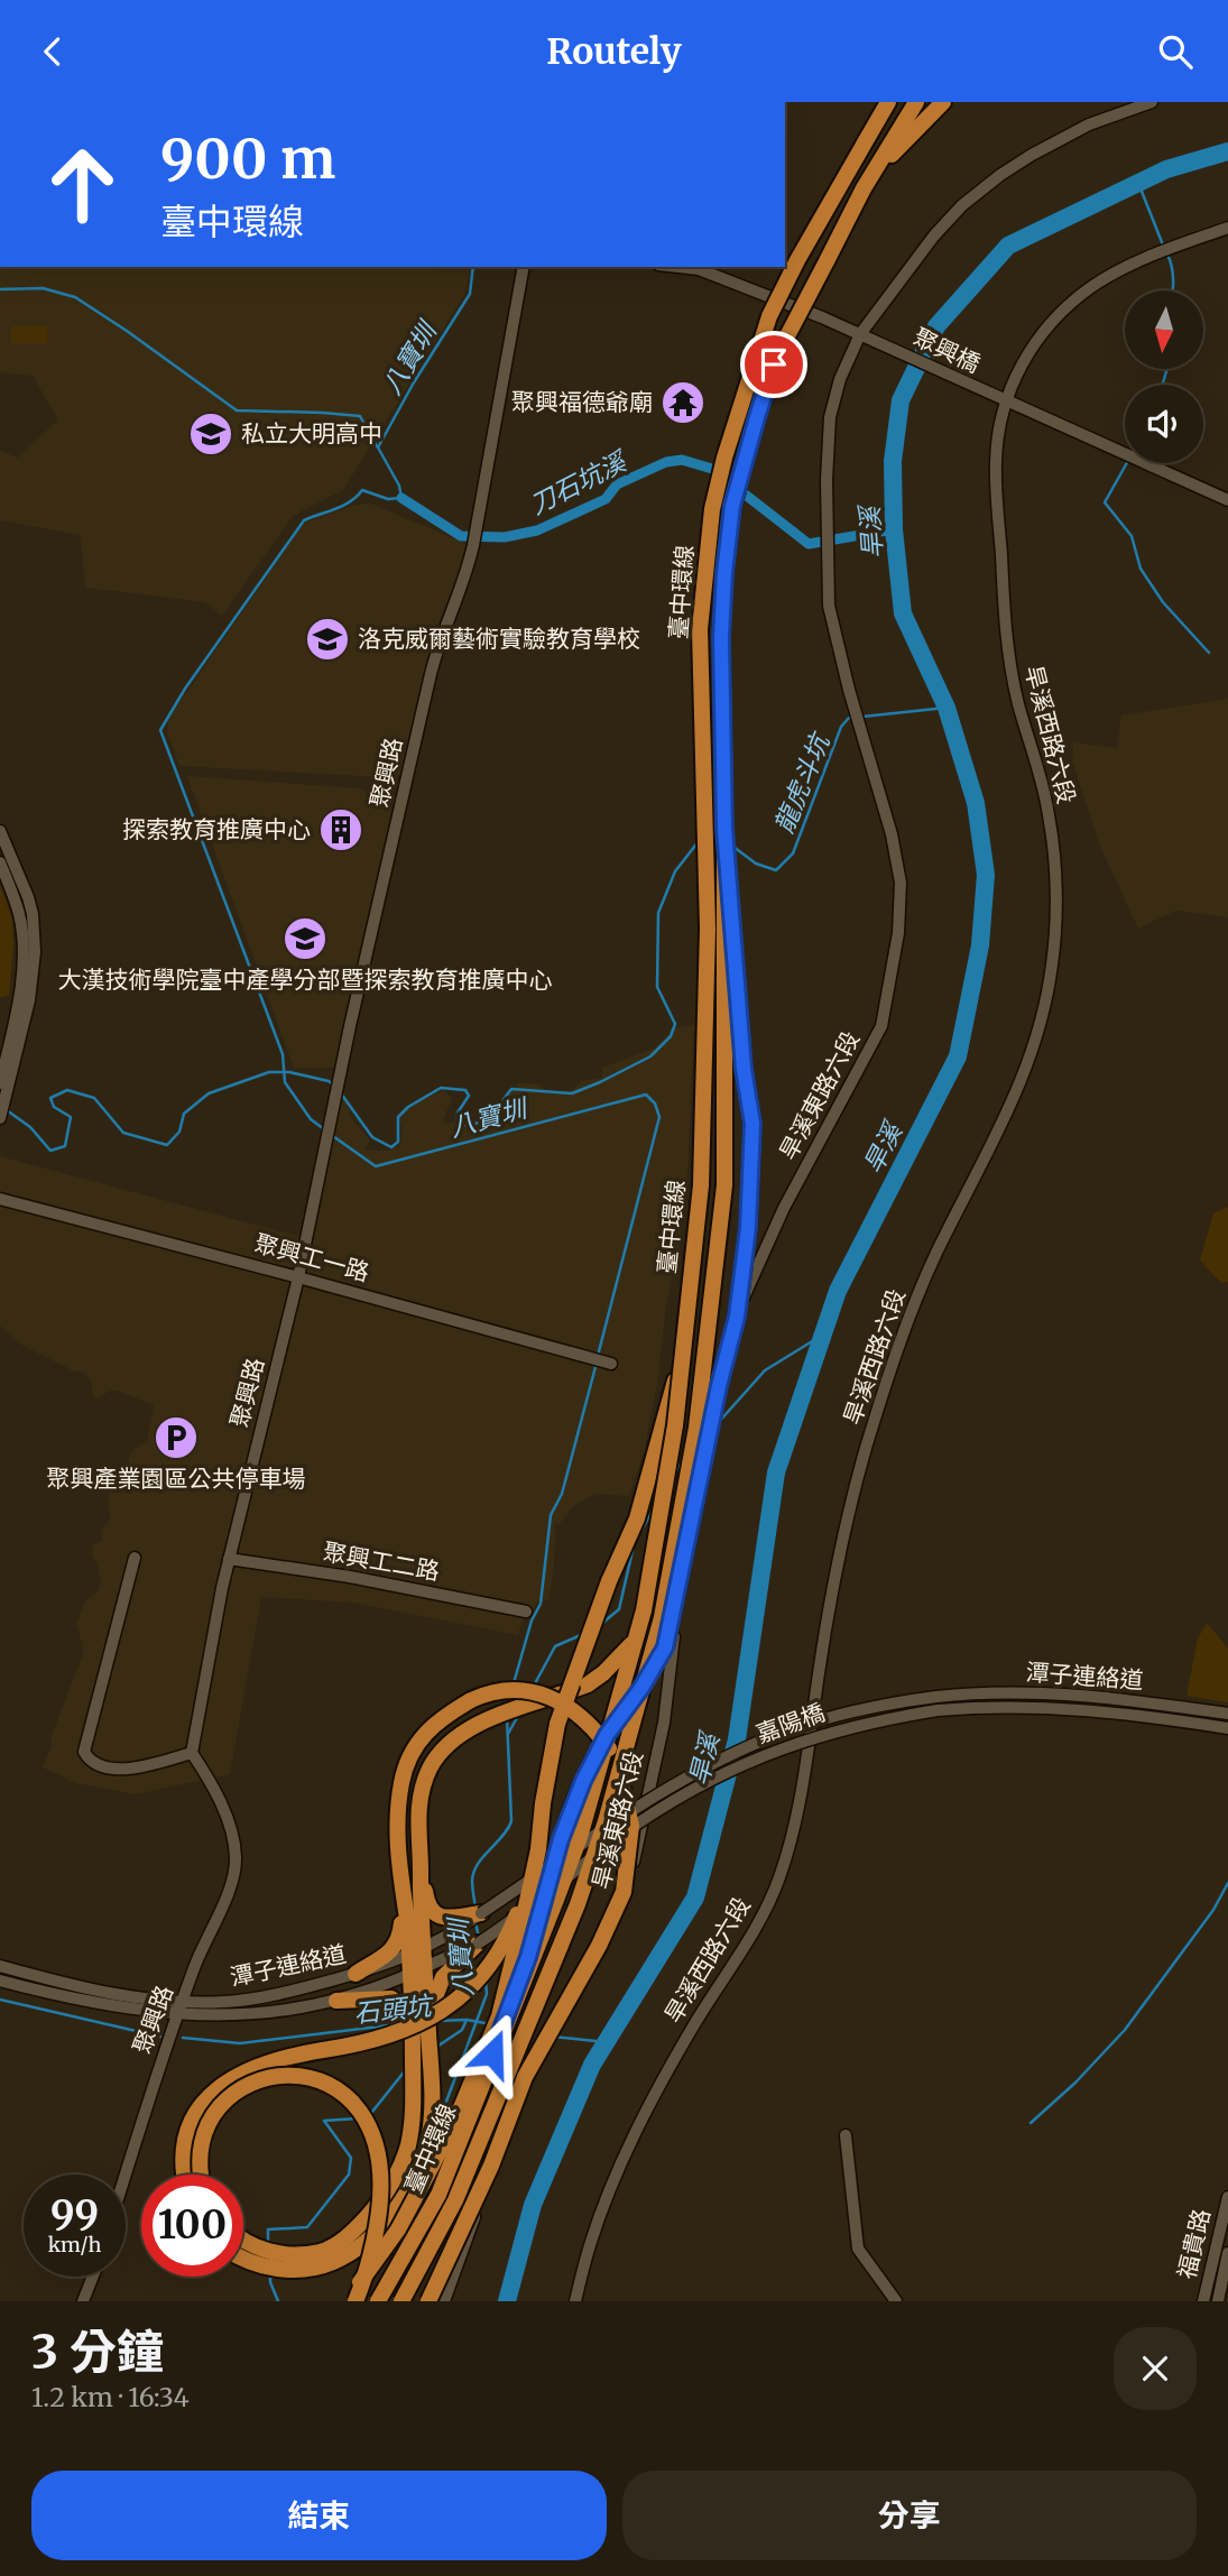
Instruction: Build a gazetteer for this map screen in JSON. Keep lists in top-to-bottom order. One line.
{"streets":{"highway":["臺中環線"],"street":["聚興橋","旱溪西路六段","聚興路","旱溪東路六段","聚興工一路","聚興工二路","潭子連絡道","嘉陽橋","福貴路"]},"crossings":[["聚興橋","旱溪西路六段"],["聚興橋","旱溪東路六段"],["聚興路","聚興工一路"],["聚興路","聚興工二路"],["聚興路","潭子連絡道"],["潭子連絡道","嘉陽橋"]],"water":["八寶圳","刀石坑溪","旱溪","龍虎斗坑","石頭坑"],"places":{"temple":["聚興福德爺廟"],"school or university":["私立大明高中","洛克威爾藝術實驗教育學校","大漢技術學院臺中產學分部暨探索教育推廣中心"],"building":["探索教育推廣中心"],"parking":["聚興產業園區公共停車場"]},"north":"bottom","page":{"header":"Routely","turn":["900 m","臺中環線"],"speed":"99 km/h","limit":"100","heading":["3 分鐘","1.2 km · 16:34"],"buttons":["結束","分享"]}}
